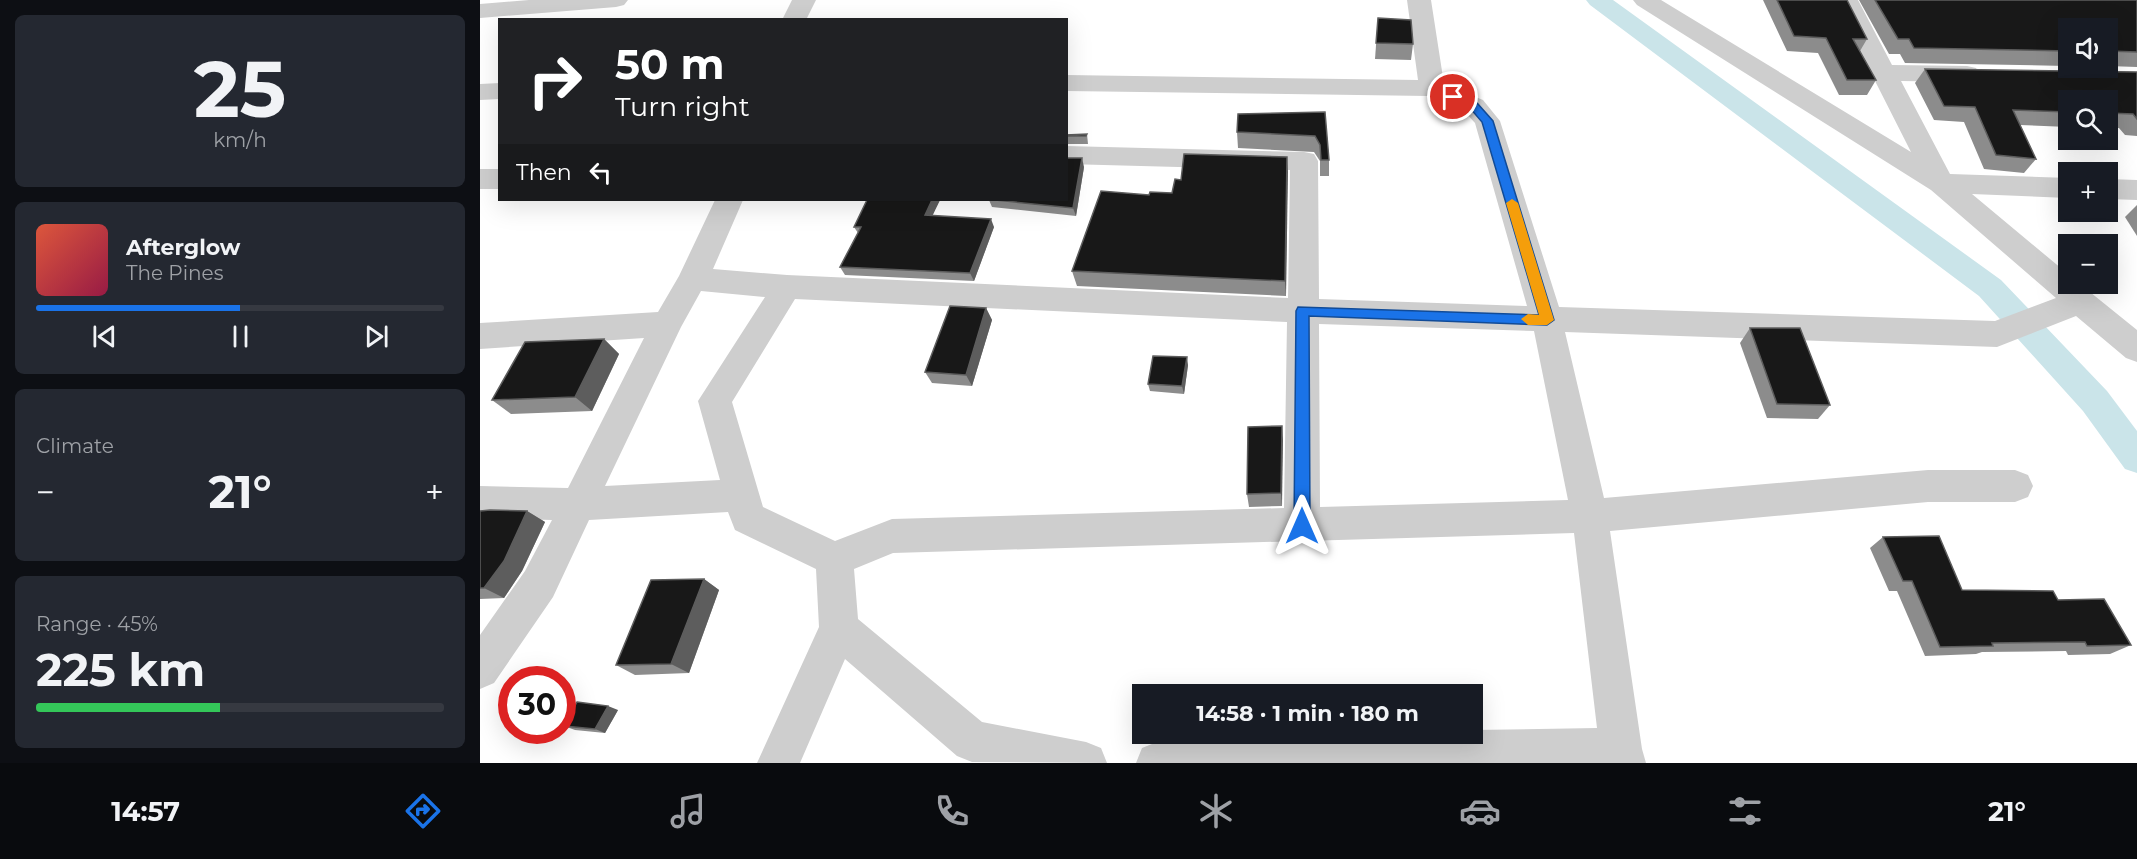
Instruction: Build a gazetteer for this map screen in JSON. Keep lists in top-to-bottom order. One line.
{"page":{"tile":[["25","km/h"],"Climate",["Range · 45%","225 km"]],"map_buttons":["+","−"],"turn":["50 m","Turn right"],"then":"Then","song":["Afterglow","The Pines"],"heat":["−","21°","+"],"limit":"30","trip":"14:58 · 1 min · 180 m","tabs":["14:57","21°"]}}
